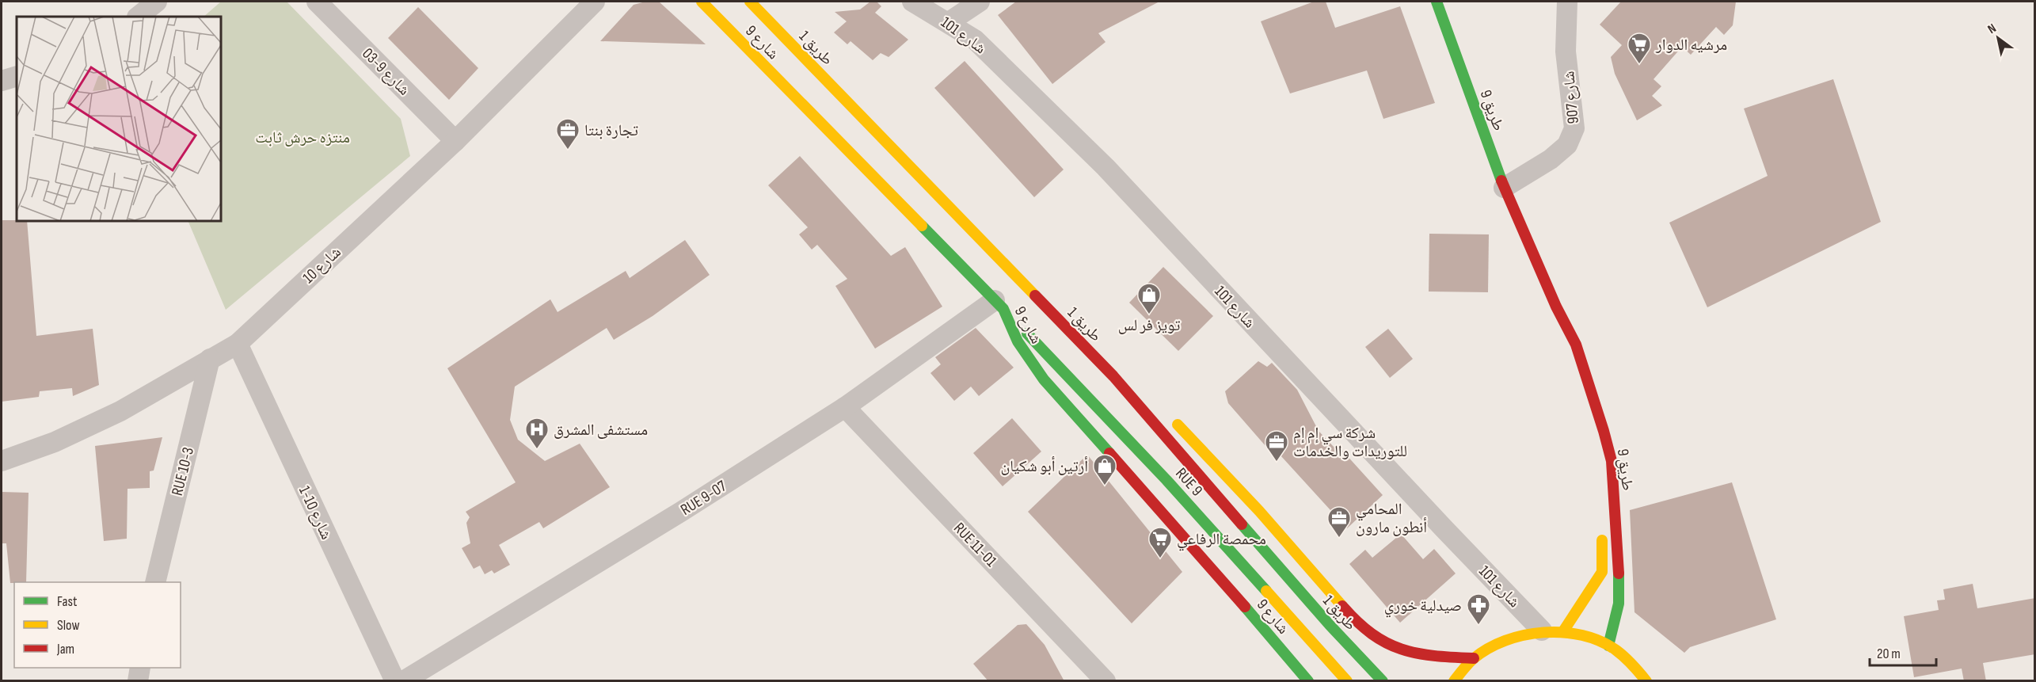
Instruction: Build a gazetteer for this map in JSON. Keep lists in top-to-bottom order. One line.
{"streets":{"street":["شارع 101","شارع 9","طريق 1","شارع 9-03","شارع 907","طريق 9","شارع 10","RUE 10-3","RUE 9","RUE 9-07","شارع 10-1","RUE 11-01"]},"crossings":[["شارع 9","طريق 1"],["شارع 9","RUE 9"],["شارع 9","RUE 9-07"],["شارع 9-03","شارع 10"],["شارع 907","طريق 9"],["شارع 10","RUE 10-3"],["شارع 10","شارع 10-1"],["RUE 9","RUE 9-07"],["RUE 9-07","RUE 11-01"]],"parks":["منتزه حرش ثابت"],"places":{"supermarket":["مرشيه الدوار","محمصة الرفاعي"],"office":["تجارة بنتا","شركة سي إم إم للتوريدات والخدمات","المحامي أنطون مارون"],"shop":["تويز فر لس","أرتين أبو شكيان"],"hospital":["مستشفى المشرق"],"pharmacy":["صيدلية خوري"]},"legend":["Fast","Slow","Jam"],"scale_bar":"20 m","north":"top left"}
